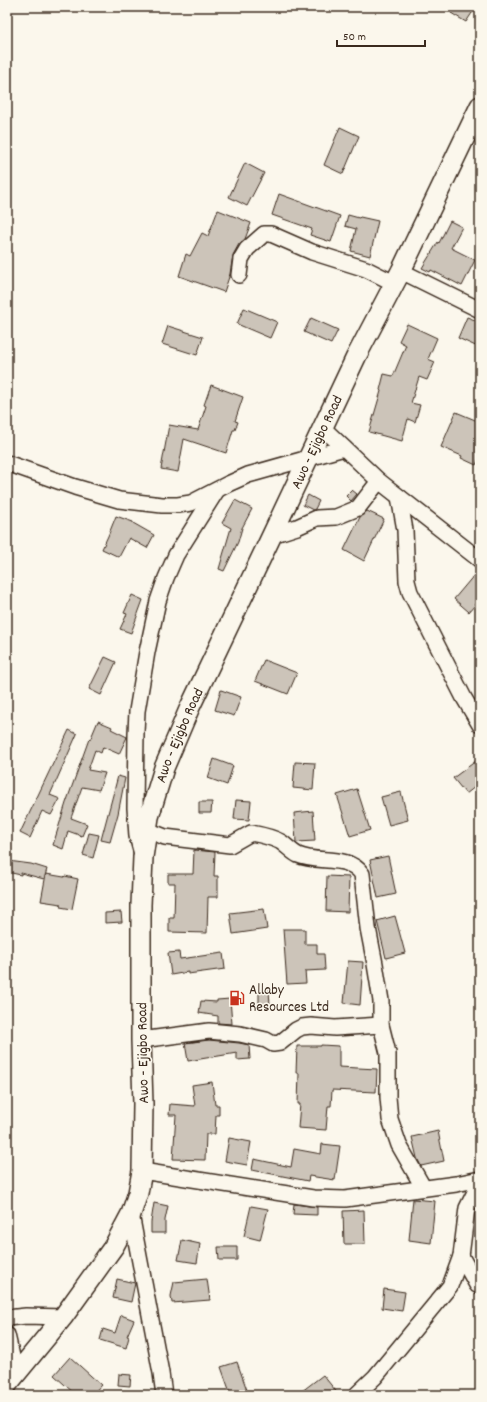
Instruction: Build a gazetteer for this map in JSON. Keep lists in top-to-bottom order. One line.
{"streets":{"main road":["Awo - Ejigbo Road"]},"places":{"fuel station":["Allaby Resources Ltd"]},"scale_bar":"50 m"}
